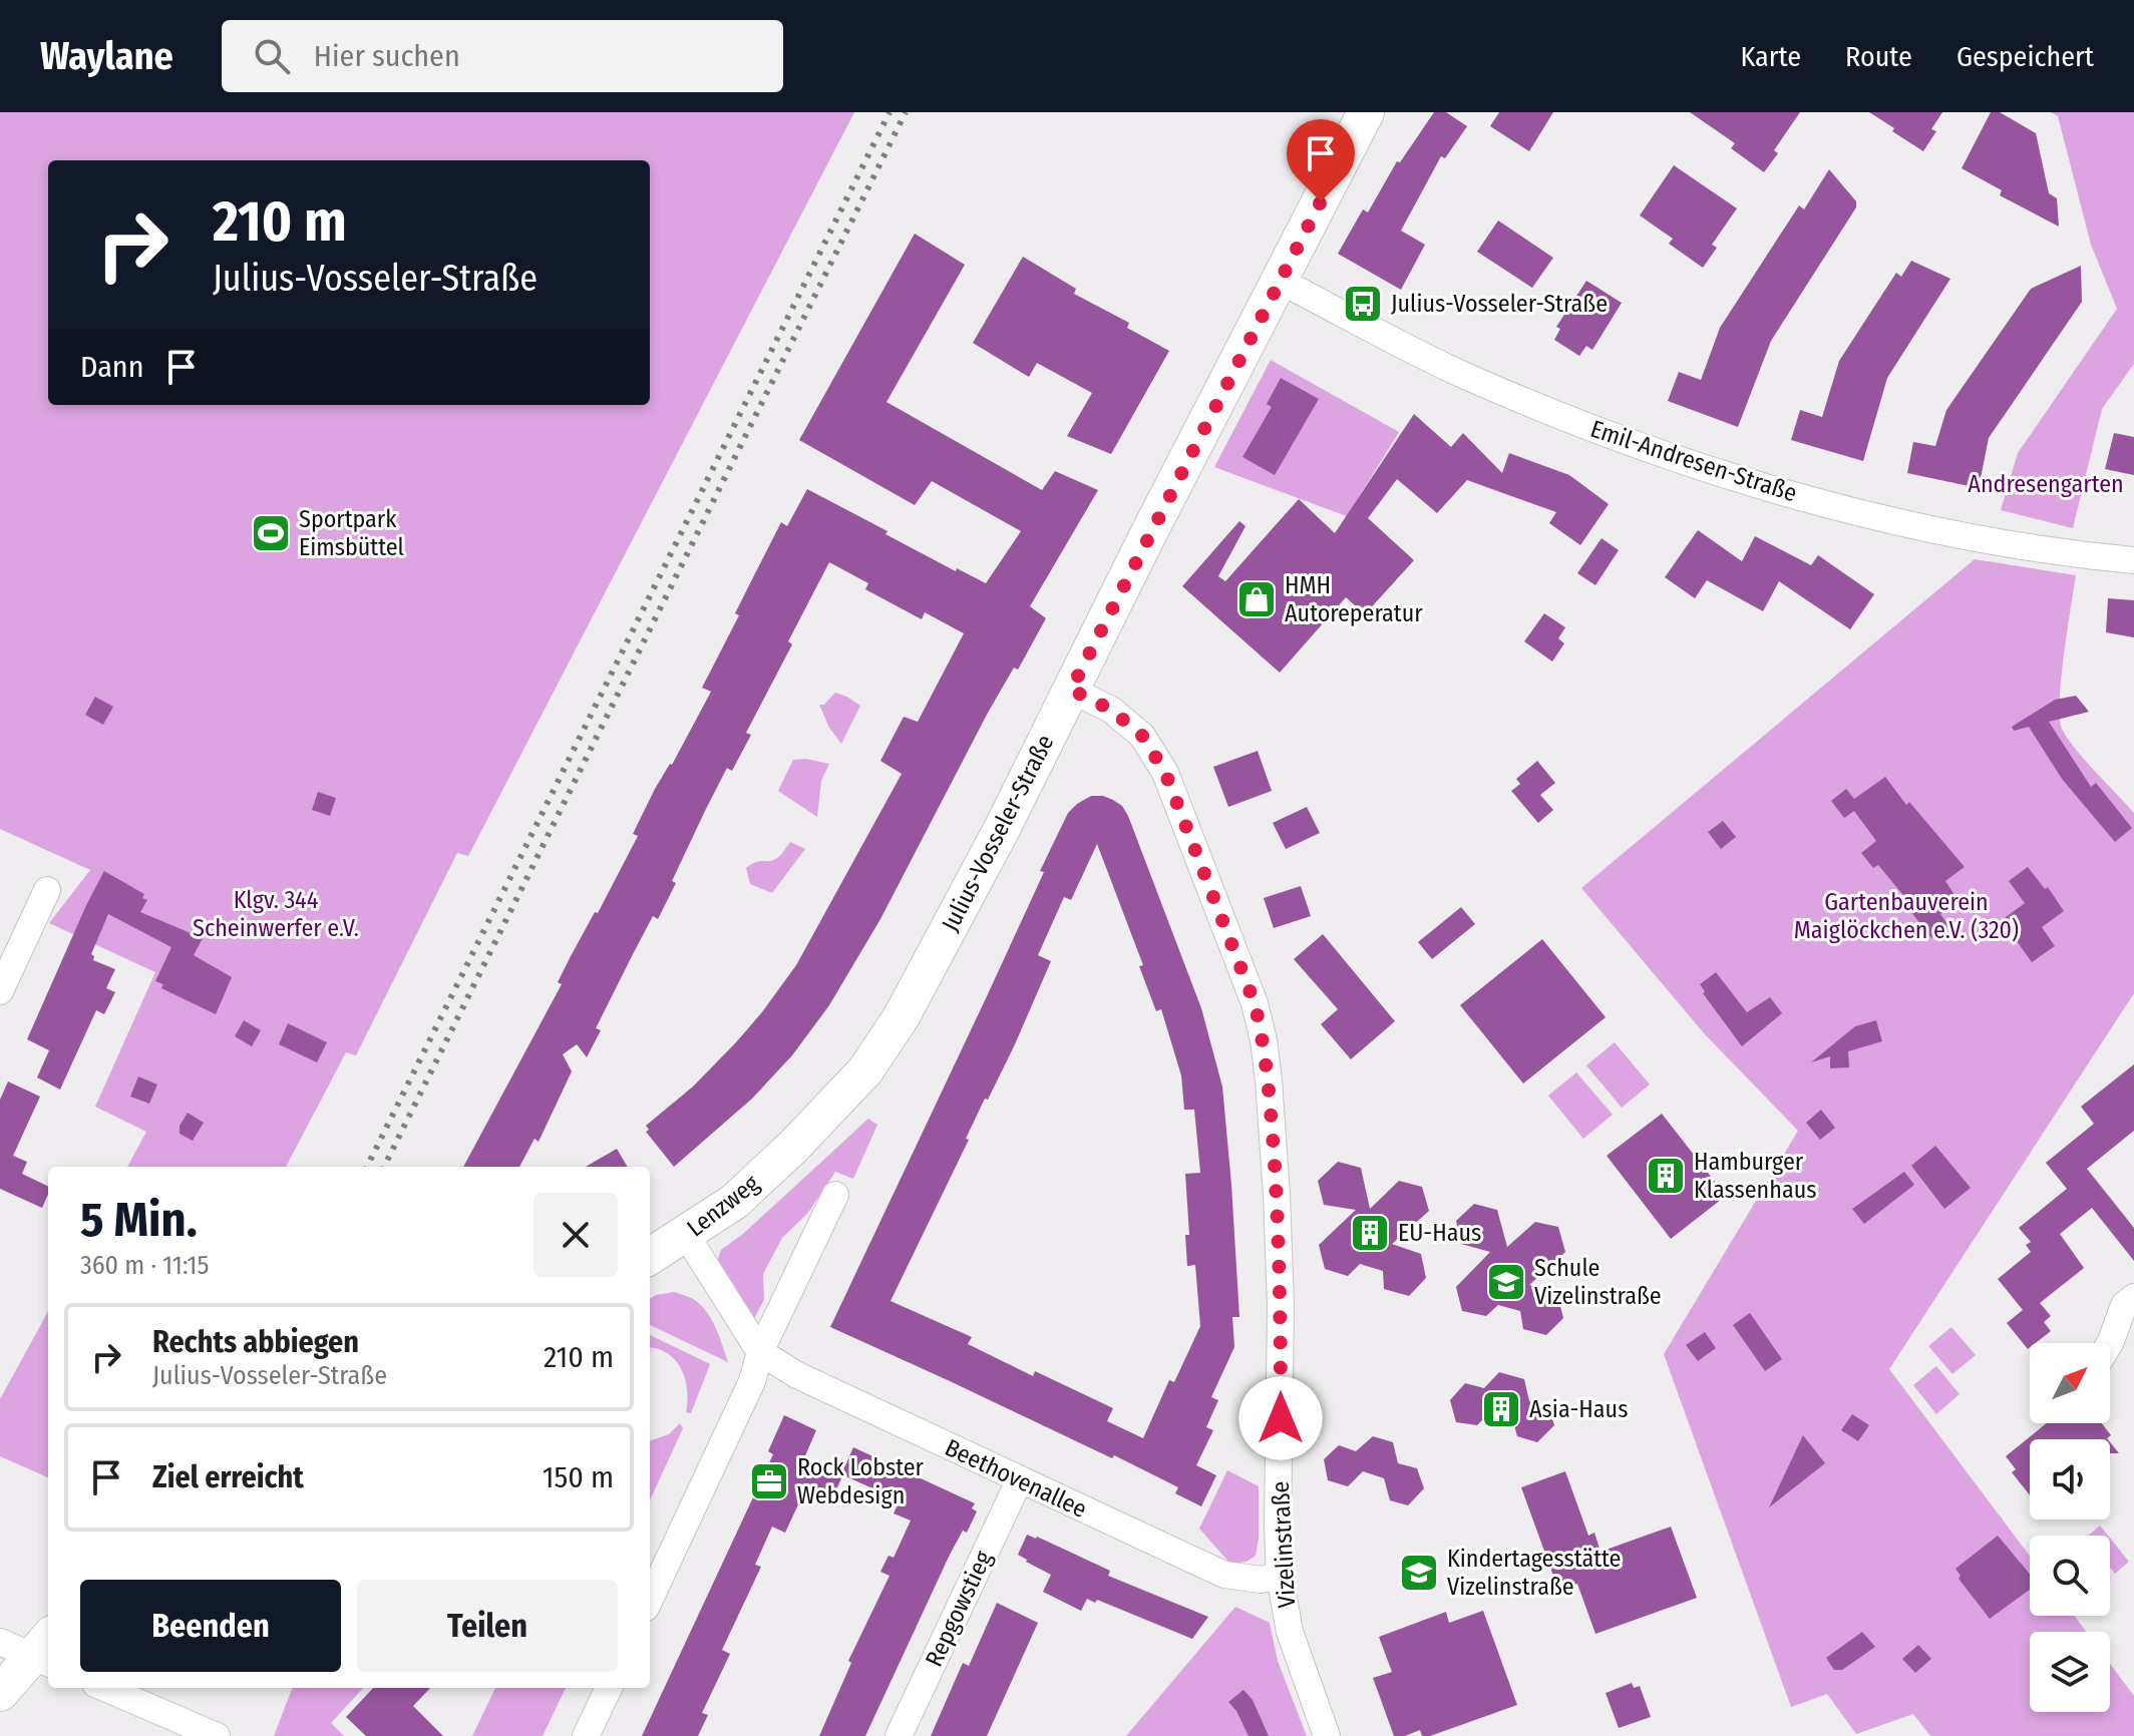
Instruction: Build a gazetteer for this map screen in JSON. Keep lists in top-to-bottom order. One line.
{"streets":{"street":["Emil-Andresen-Straße","Julius-Vosseler-Straße","Lenzweg","Beethovenallee","Vizelinstraße","Repgowstieg"]},"crossings":[["Emil-Andresen-Straße","Julius-Vosseler-Straße"],["Julius-Vosseler-Straße","Lenzweg"],["Julius-Vosseler-Straße","Vizelinstraße"],["Beethovenallee","Vizelinstraße"],["Beethovenallee","Repgowstieg"]],"parks":["Andresengarten","Klgv. 344 Scheinwerfer e.V.","Gartenbauverein Maiglöckchen e.V. (320)"],"places":{"bus stop":["Julius-Vosseler-Straße"],"sports":["Sportpark Eimsbüttel"],"shop":["HMH Autoreperatur"],"building":["Hamburger Klassenhaus","EU-Haus","Asia-Haus"],"school or university":["Schule Vizelinstraße","Kindertagesstätte Vizelinstraße"],"office":["Rock Lobster Webdesign"]},"north":"top right","page":{"header":"Waylane","search":"Hier suchen","nav":["Karte","Route","Gespeichert"],"turn":["210 m","Julius-Vosseler-Straße"],"then":"Dann","heading":["5 Min.","360 m · 11:15"],"list":[{"name":"Rechts abbiegen","note":"Julius-Vosseler-Straße","value":"210 m"},{"name":"Ziel erreicht","value":"150 m"}],"buttons":["Beenden","Teilen"]}}
